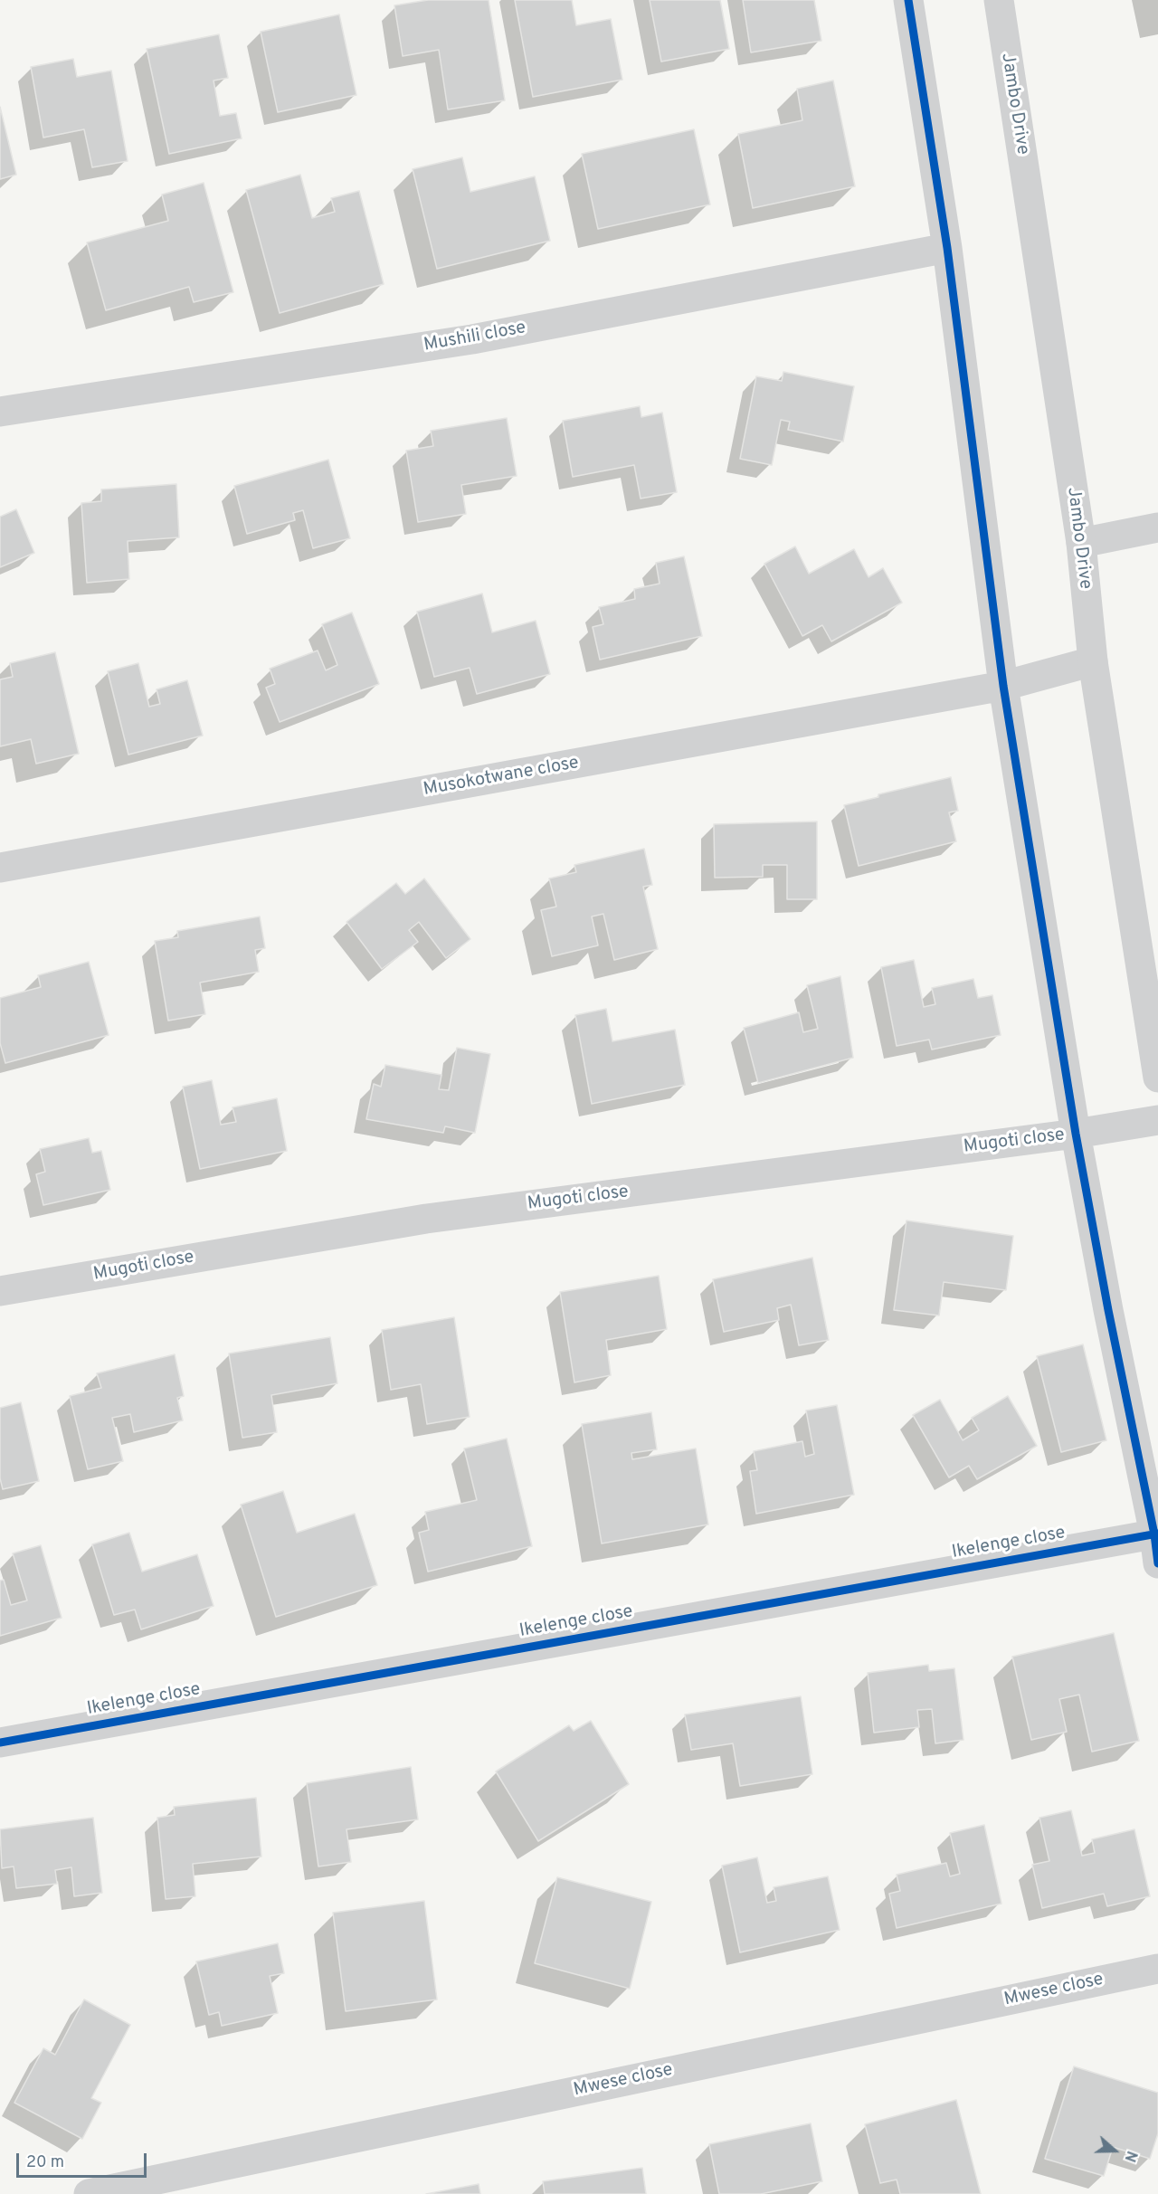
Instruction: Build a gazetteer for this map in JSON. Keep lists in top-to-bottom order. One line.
{"streets":{"street":["Jambo Drive","Mushili close","Musokotwane close","Mugoti close","Ikelenge close","Mwese close"]},"crossings":[["Jambo Drive","Musokotwane close"]],"scale_bar":"20 m","north":"right"}
